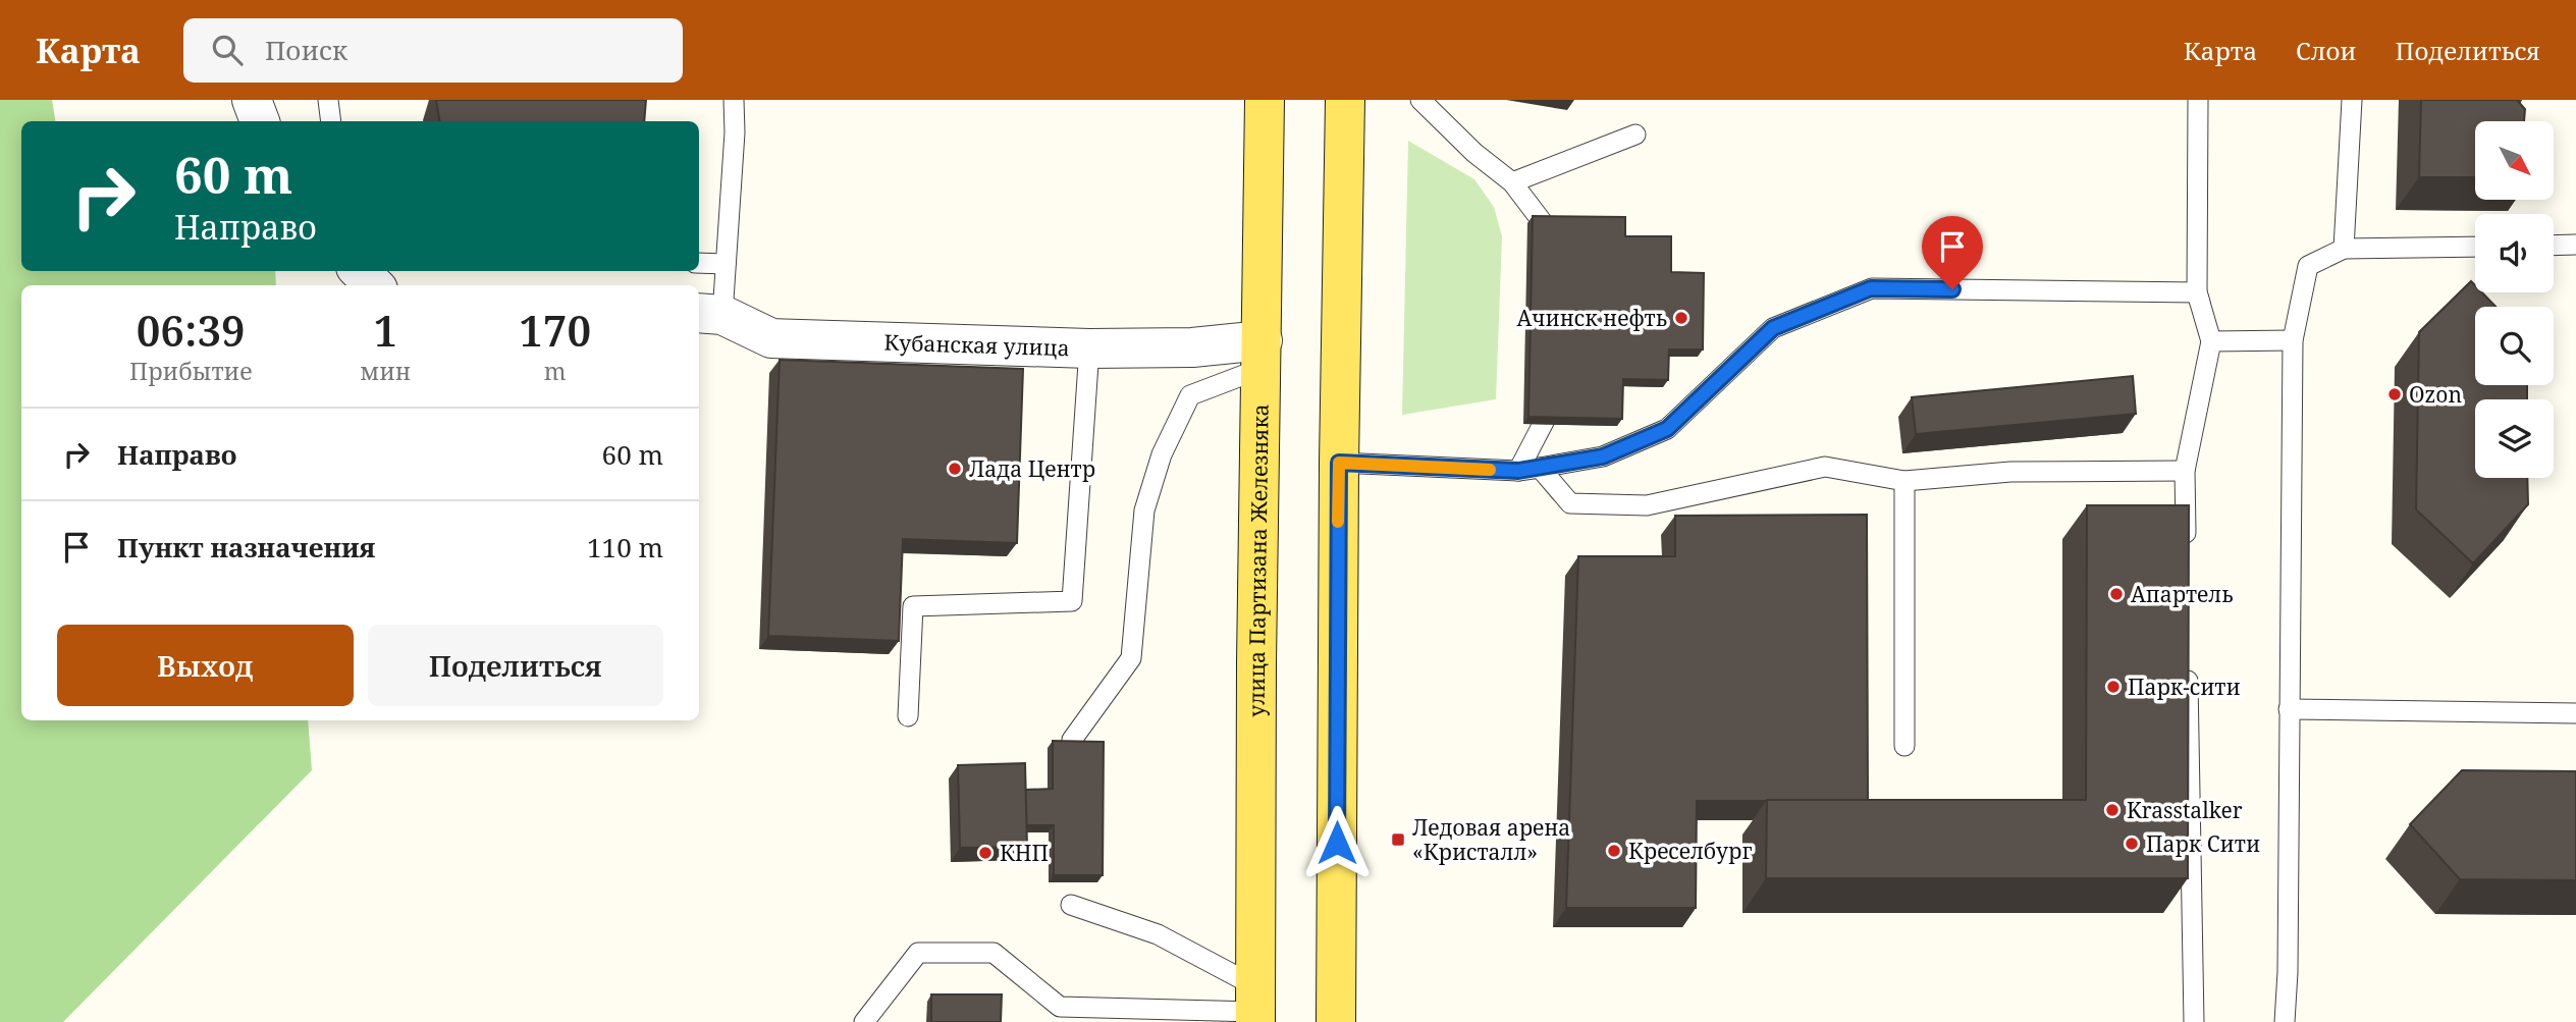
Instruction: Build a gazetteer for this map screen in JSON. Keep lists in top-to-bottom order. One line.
{"streets":{"main road":["улица Партизана Железняка"],"street":["Кубанская улица"]},"crossings":[["Кубанская улица","улица Партизана Железняка"]],"places":{"other":["Ачинск нефть","Ozon","Лада Центр","Апартель","Парк-сити","Krasstalker","Парк Сити","Креселбург","КНП"],"transit":["Ледовая арена «Кристалл»"]},"north":"bottom right","page":{"header":"Карта","search":"Поиск","nav":["Карта","Слои","Поделиться"],"turn":["60 m","Направо"],"eta":["06:39","Прибытие","1","мин","170","m"],"list":[{"name":"Направо","value":"60 m"},{"name":"Пункт назначения","value":"110 m"}],"buttons":["Выход","Поделиться"]}}
